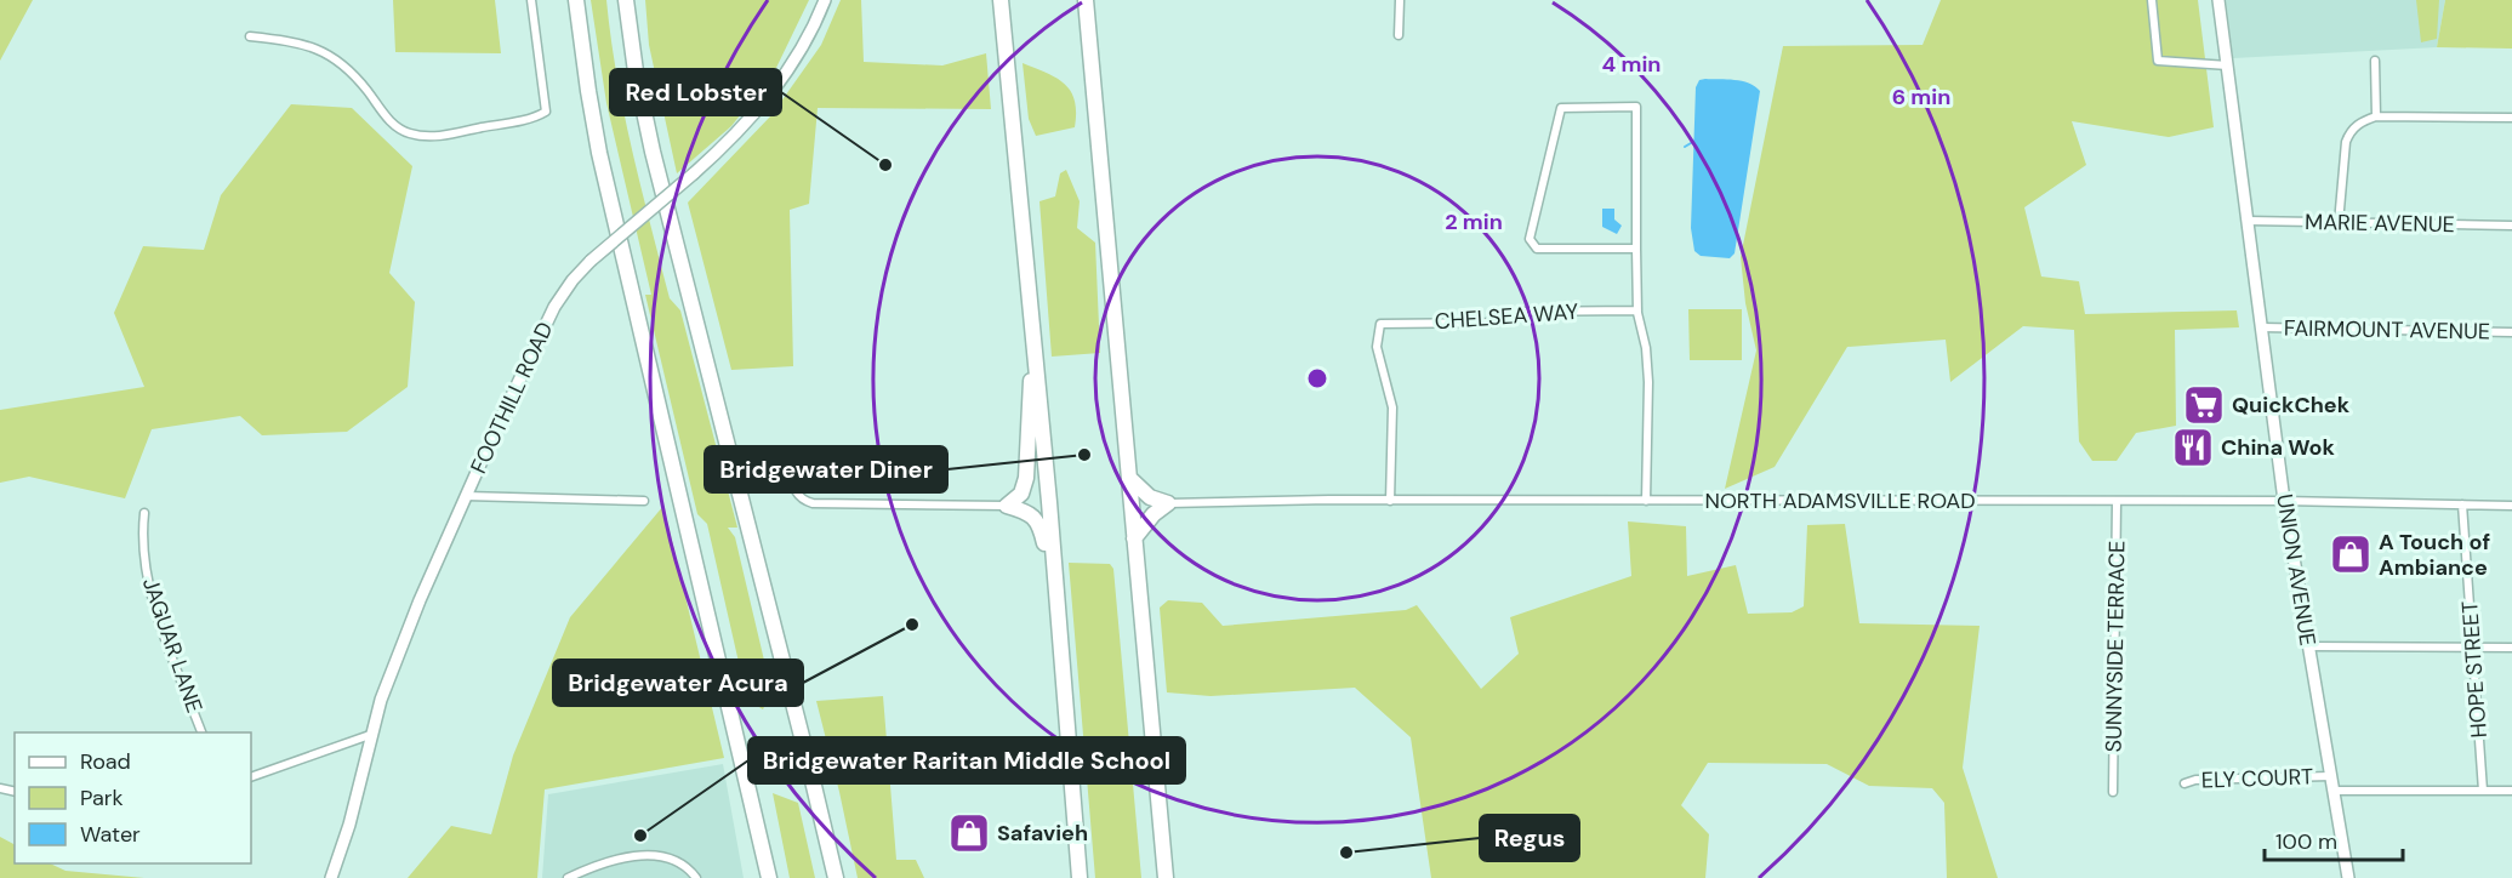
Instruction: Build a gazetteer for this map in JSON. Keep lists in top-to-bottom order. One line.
{"streets":{"street":["MARIE AVENUE","CHELSEA WAY","FAIRMOUNT AVENUE","FOOTHILL ROAD","NORTH ADAMSVILLE ROAD","UNION AVENUE","JAGUAR LANE","SUNNYSIDE TERRACE","HOPE STREET","ELY COURT"]},"crossings":[["MARIE AVENUE","UNION AVENUE"],["CHELSEA WAY","NORTH ADAMSVILLE ROAD"],["FAIRMOUNT AVENUE","UNION AVENUE"],["NORTH ADAMSVILLE ROAD","UNION AVENUE"],["NORTH ADAMSVILLE ROAD","SUNNYSIDE TERRACE"],["NORTH ADAMSVILLE ROAD","HOPE STREET"],["UNION AVENUE","ELY COURT"]],"places":{"other":["Red Lobster","Bridgewater Diner","Bridgewater Acura","Bridgewater Raritan Middle School","Regus"],"supermarket":["QuickChek"],"restaurant":["China Wok"],"shop":["A Touch of Ambiance","Safavieh"]},"legend":["Road","Park","Water"],"scale_bar":"100 m","rings":["4 min","6 min","2 min"]}
